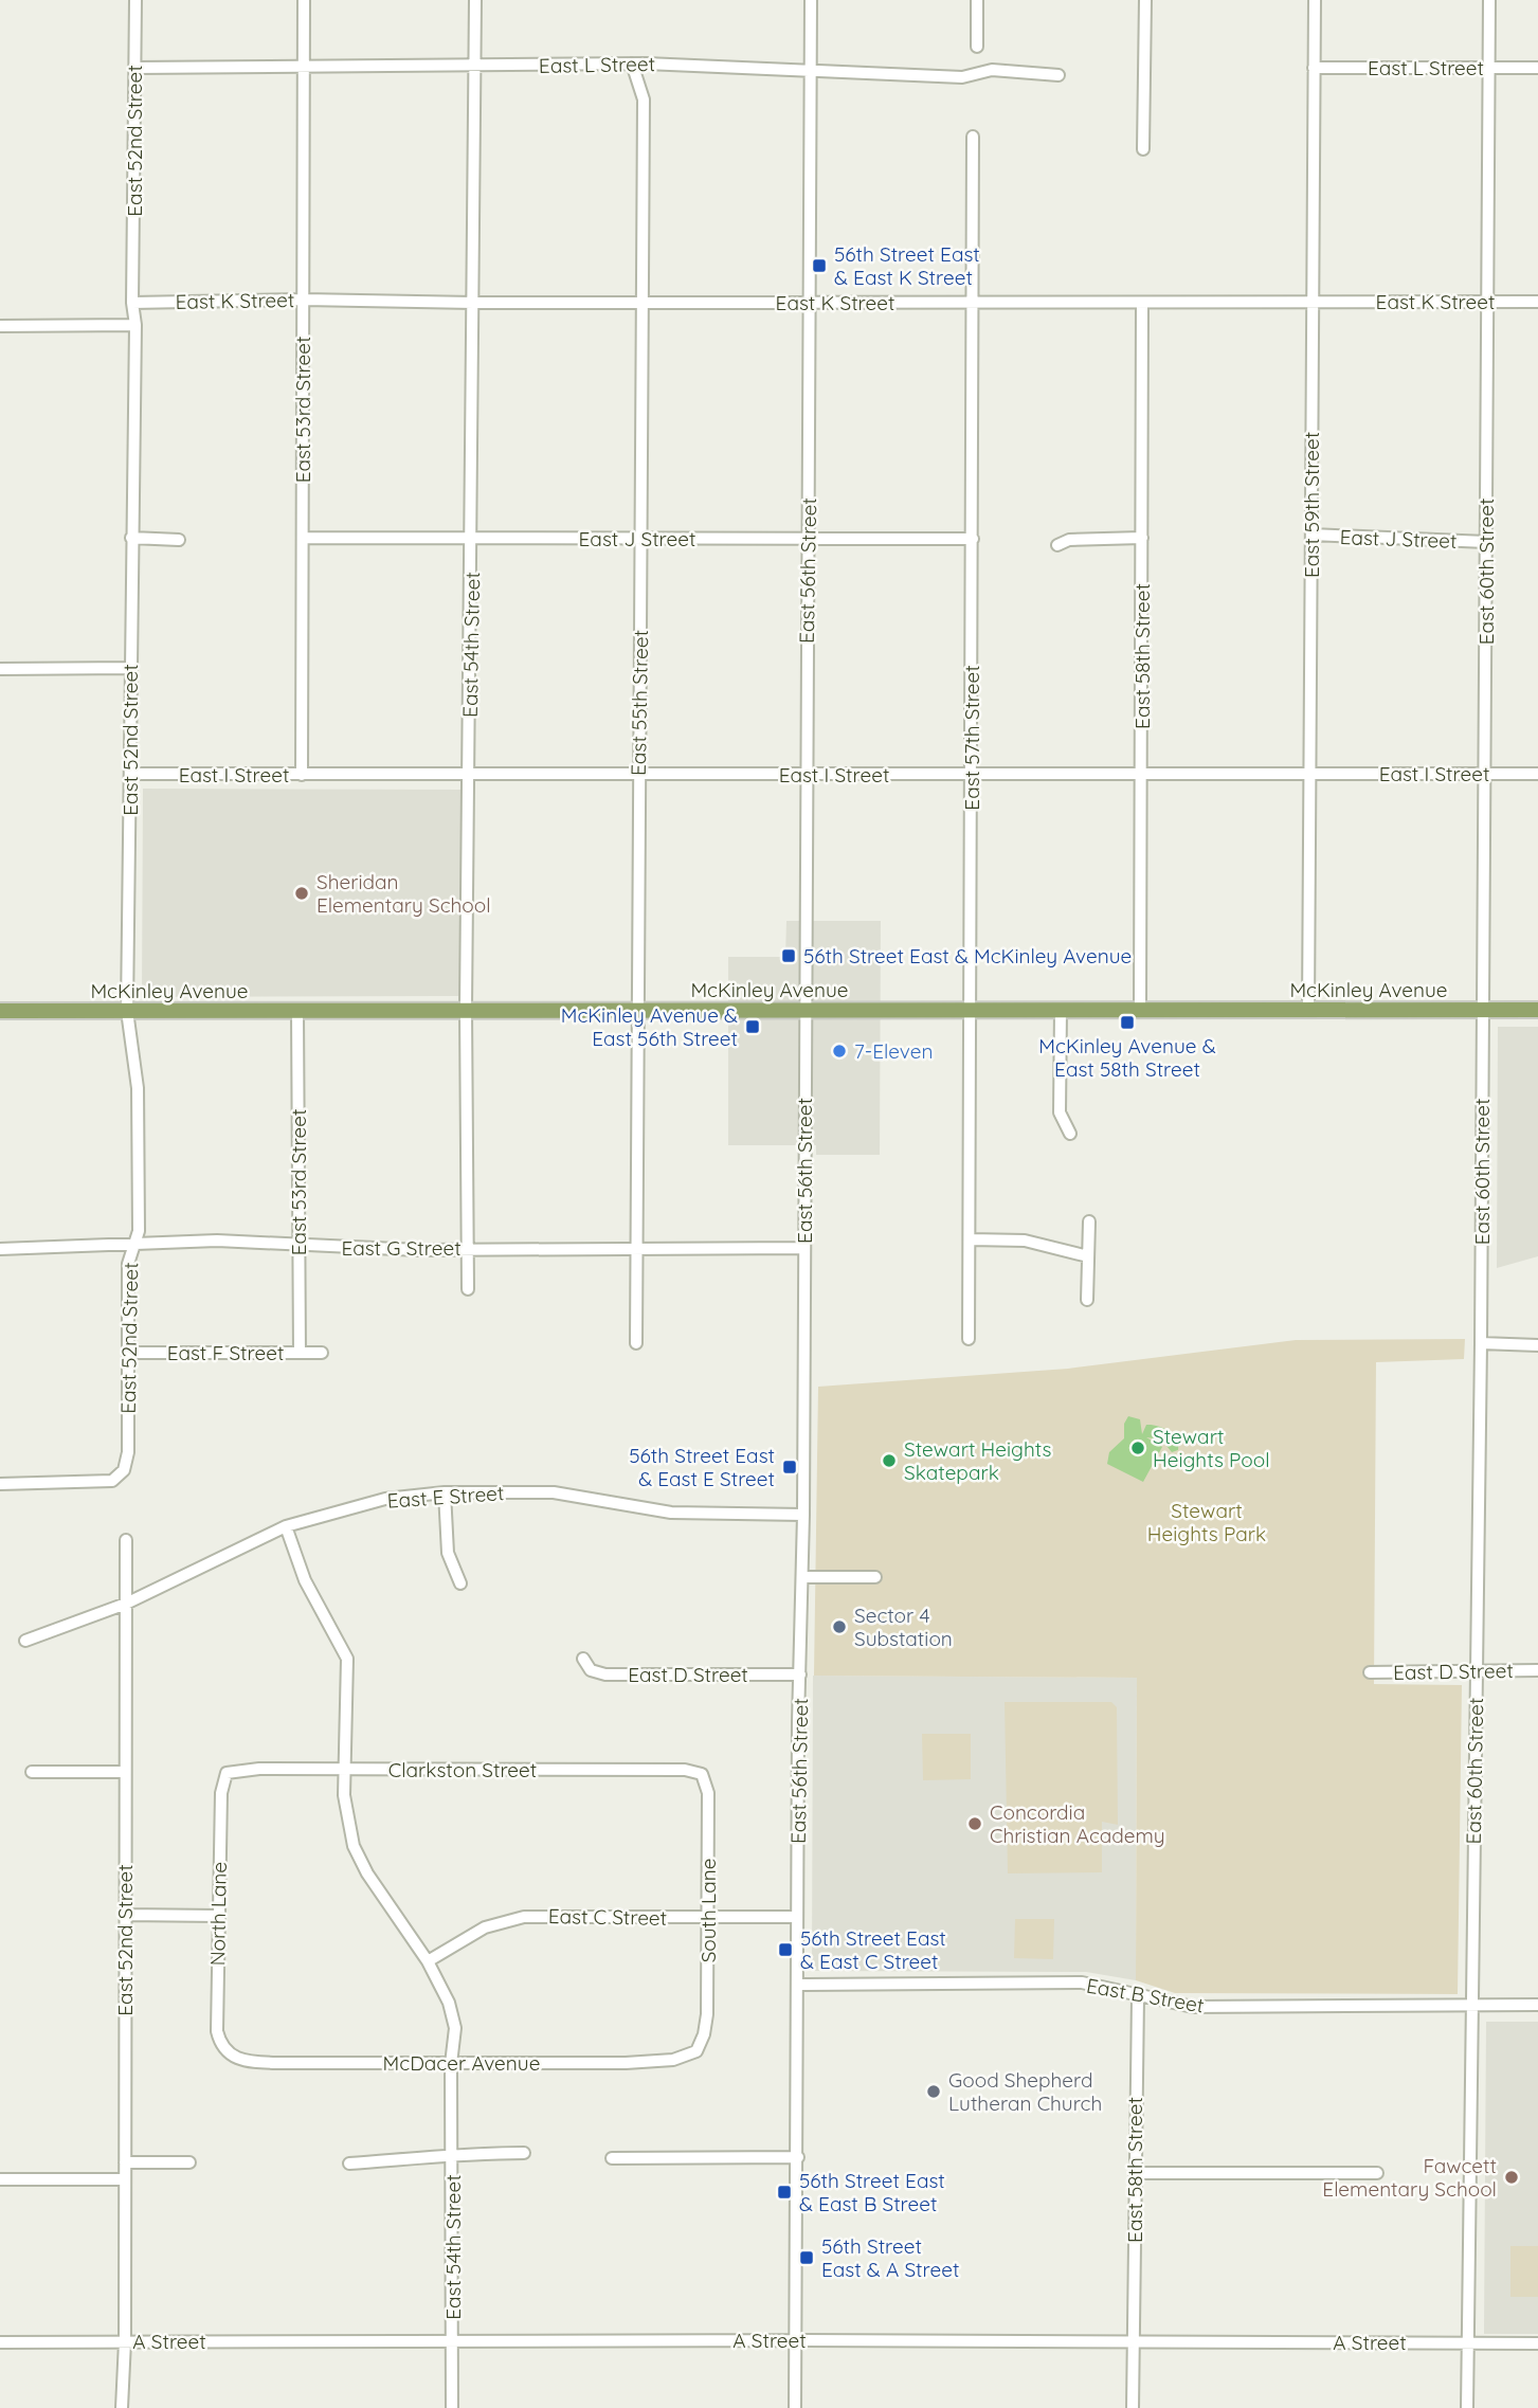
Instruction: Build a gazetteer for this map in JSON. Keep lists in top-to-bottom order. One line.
{"streets":{"main road":["McKinley Avenue"],"street":["East L Street","East 52nd Street","East K Street","East 53rd Street","East 59th Street","East J Street","East 56th Street","East 60th Street","East 54th Street","East 58th Street","East 55th Street","East 57th Street","East I Street","East G Street","East F Street","East E Street","East D Street","Clarkston Street","South Lane","North Lane","East C Street","East B Street","McDacer Avenue","A Street"]},"crossings":[["East L Street","East 52nd Street"],["East L Street","East 53rd Street"],["East L Street","East 59th Street"],["East L Street","East 56th Street"],["East L Street","East 60th Street"],["East L Street","East 54th Street"],["East L Street","East 55th Street"],["East 52nd Street","East K Street"],["East 52nd Street","East I Street"],["East 52nd Street","McKinley Avenue"],["East 52nd Street","East G Street"],["East 52nd Street","East F Street"],["East 52nd Street","East E Street"],["East 52nd Street","A Street"],["East K Street","East 53rd Street"],["East K Street","East 59th Street"],["East K Street","East 56th Street"],["East K Street","East 60th Street"],["East K Street","East 54th Street"],["East K Street","East 58th Street"],["East K Street","East 55th Street"],["East K Street","East 57th Street"],["East 53rd Street","East J Street"],["East 53rd Street","East I Street"],["East 53rd Street","McKinley Avenue"],["East 53rd Street","East G Street"],["East 53rd Street","East F Street"],["East 59th Street","East J Street"],["East 59th Street","East I Street"],["East 59th Street","McKinley Avenue"],["East J Street","East 56th Street"],["East J Street","East 60th Street"],["East J Street","East 54th Street"],["East J Street","East 55th Street"],["East J Street","East 57th Street"],["East 56th Street","East I Street"],["East 56th Street","McKinley Avenue"],["East 56th Street","East G Street"],["East 56th Street","East E Street"],["East 56th Street","East D Street"],["East 56th Street","East C Street"],["East 56th Street","East B Street"],["East 56th Street","A Street"],["East 60th Street","East I Street"],["East 60th Street","McKinley Avenue"],["East 60th Street","East D Street"],["East 60th Street","East B Street"],["East 60th Street","A Street"],["East 54th Street","East I Street"],["East 54th Street","McKinley Avenue"],["East 54th Street","East G Street"],["East 54th Street","East E Street"],["East 54th Street","Clarkston Street"],["East 54th Street","East C Street"],["East 54th Street","McDacer Avenue"],["East 54th Street","A Street"],["East 58th Street","East I Street"],["East 58th Street","McKinley Avenue"],["East 58th Street","East B Street"],["East 58th Street","A Street"],["East 55th Street","East I Street"],["East 55th Street","McKinley Avenue"],["East 55th Street","East G Street"],["East 57th Street","East I Street"],["East 57th Street","McKinley Avenue"],["Clarkston Street","South Lane"],["Clarkston Street","North Lane"],["South Lane","East C Street"],["South Lane","McDacer Avenue"],["North Lane","McDacer Avenue"]],"parks":["Stewart Heights Park"],"places":{"transit":["56th Street East & East K Street","56th Street East & McKinley Avenue","McKinley Avenue & East 58th Street","McKinley Avenue & East 56th Street","56th Street East & East E Street","56th Street East & East C Street","56th Street East & East B Street","56th Street East & A Street"],"other":["Sheridan Elementary School","7-Eleven","Stewart Heights Pool","Stewart Heights Skatepark","Sector 4 Substation","Concordia Christian Academy","Good Shepherd Lutheran Church","Fawcett Elementary School"]}}
